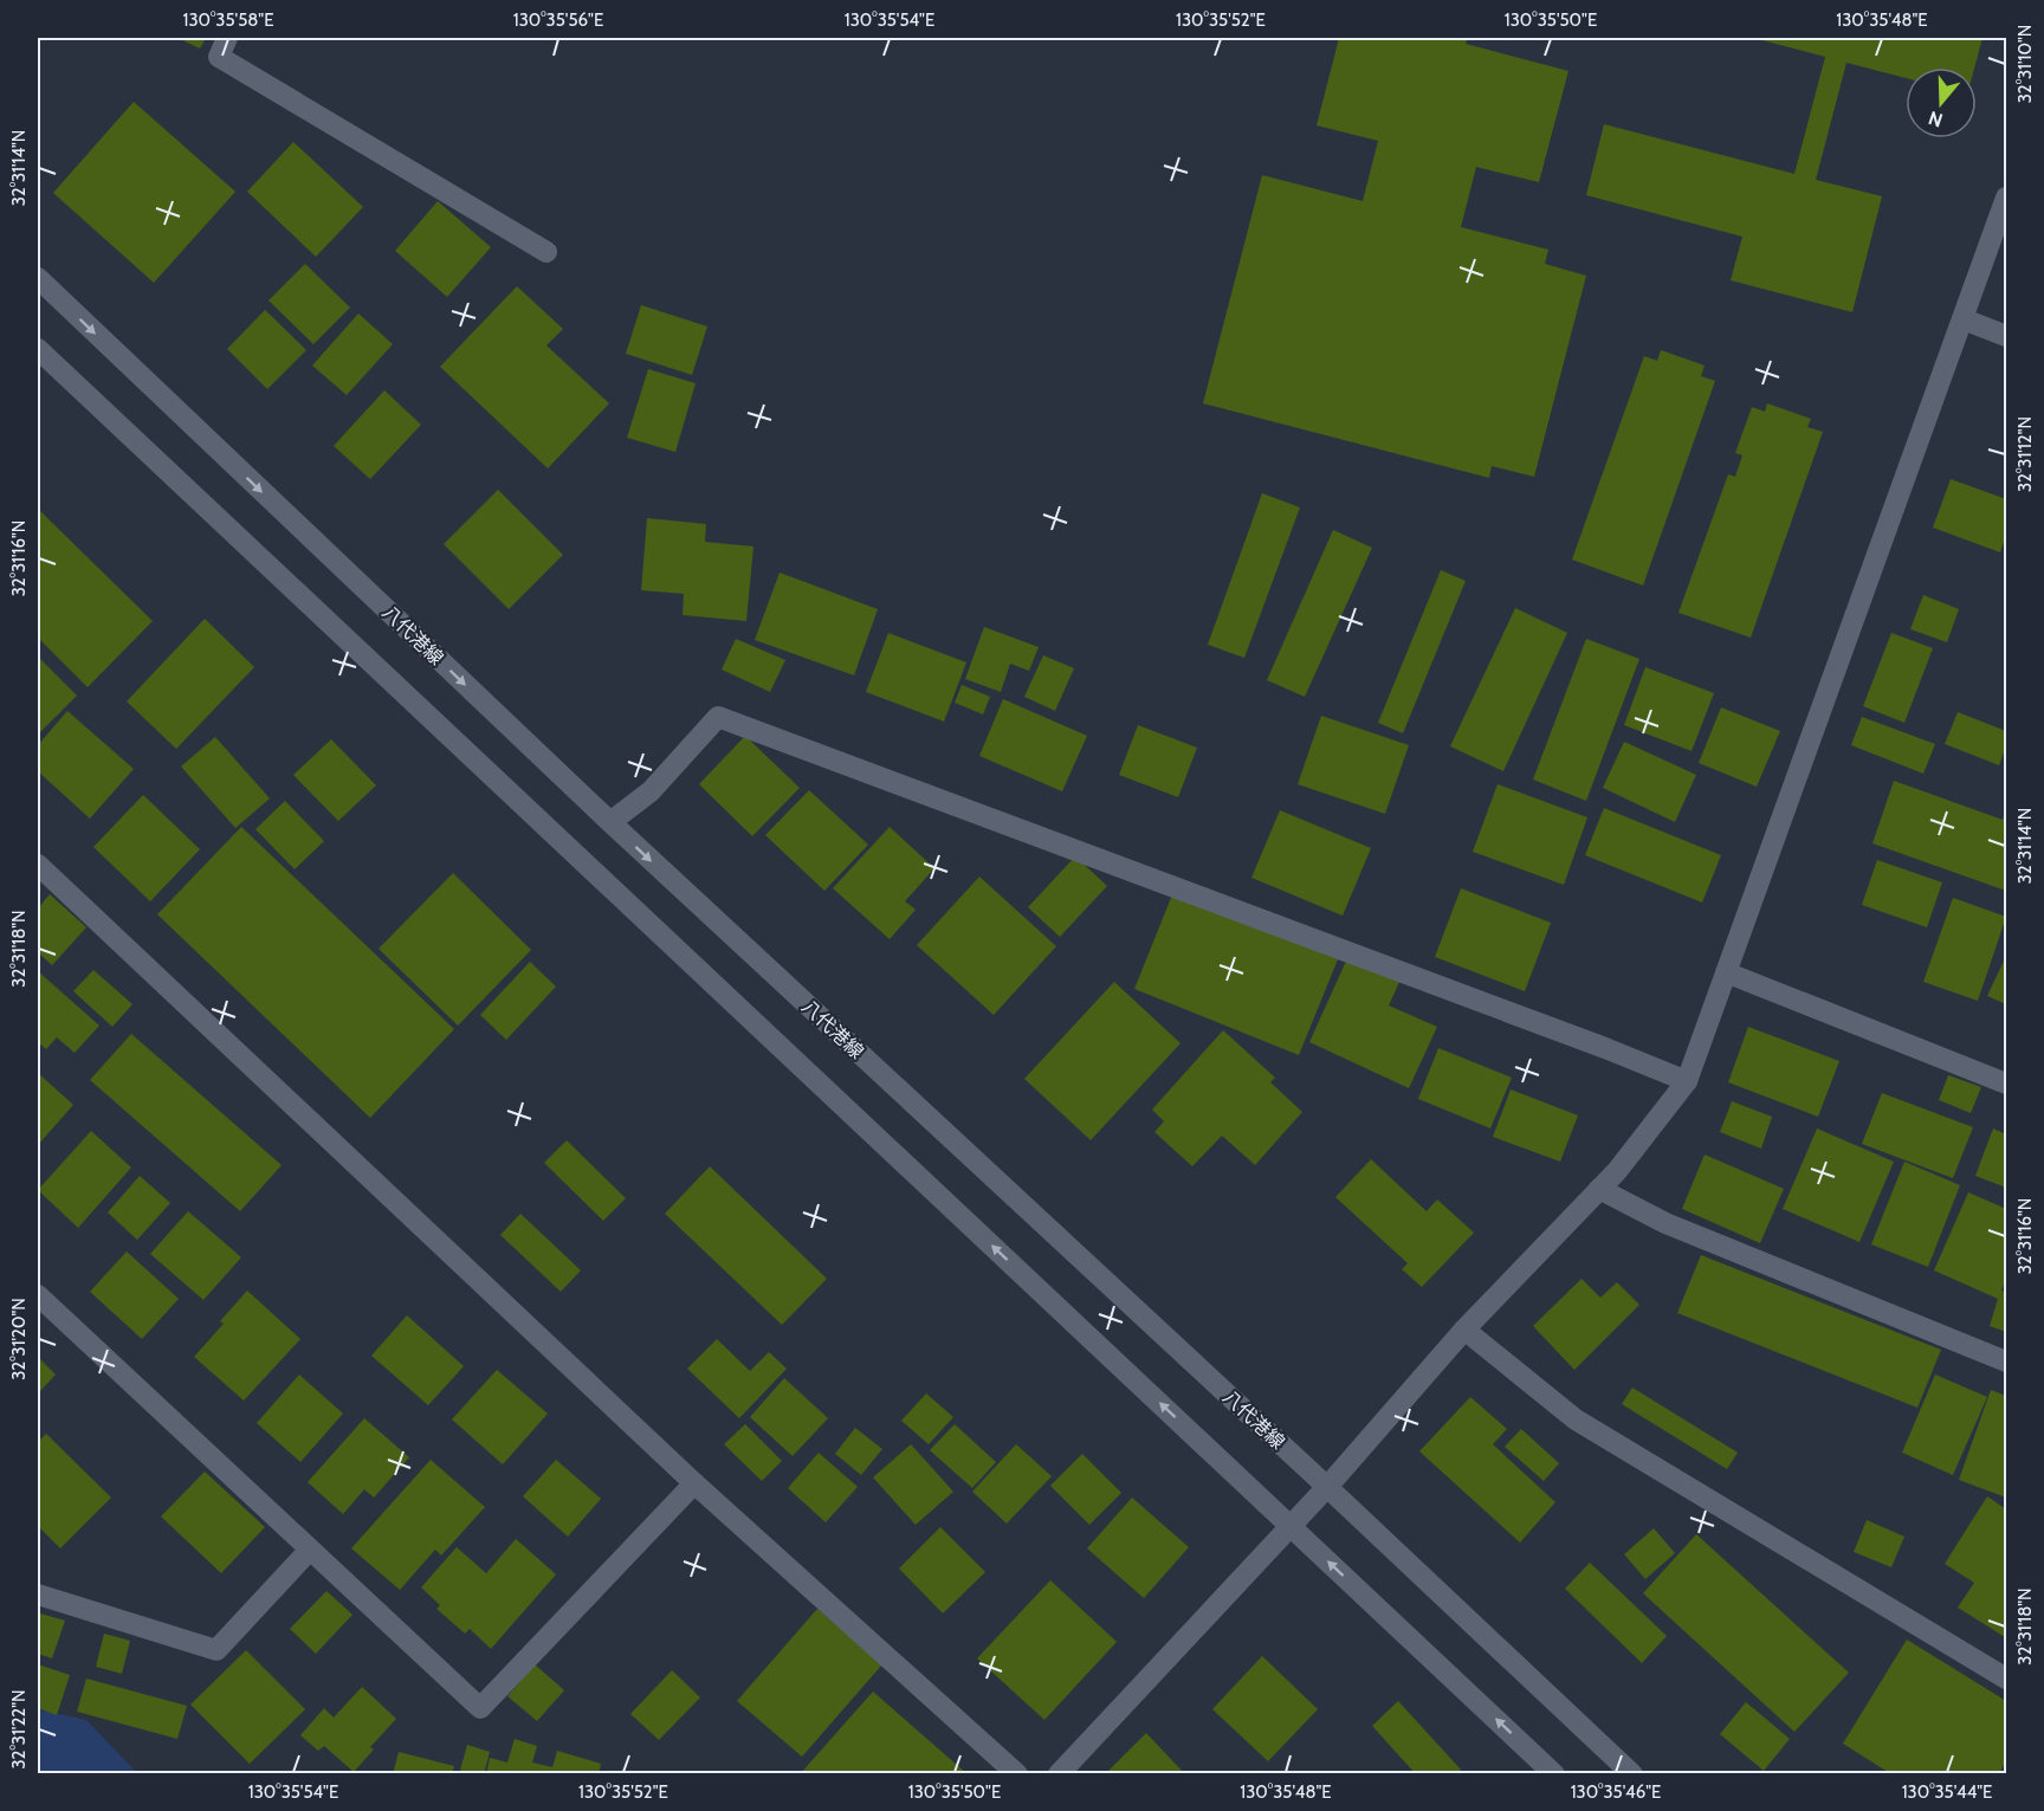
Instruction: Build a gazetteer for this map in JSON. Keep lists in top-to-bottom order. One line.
{"streets":{"street":["八代港線"]},"north":"bottom","coordinates":["130°35'58\"E","130°35'56\"E","130°35'54\"E","130°35'52\"E","130°35'50\"E","130°35'48\"E","32°31'10\"N","32°31'14\"N","32°31'12\"N","32°31'16\"N","32°31'18\"N","32°31'20\"N","32°31'22\"N","130°35'46\"E","130°35'44\"E"]}
